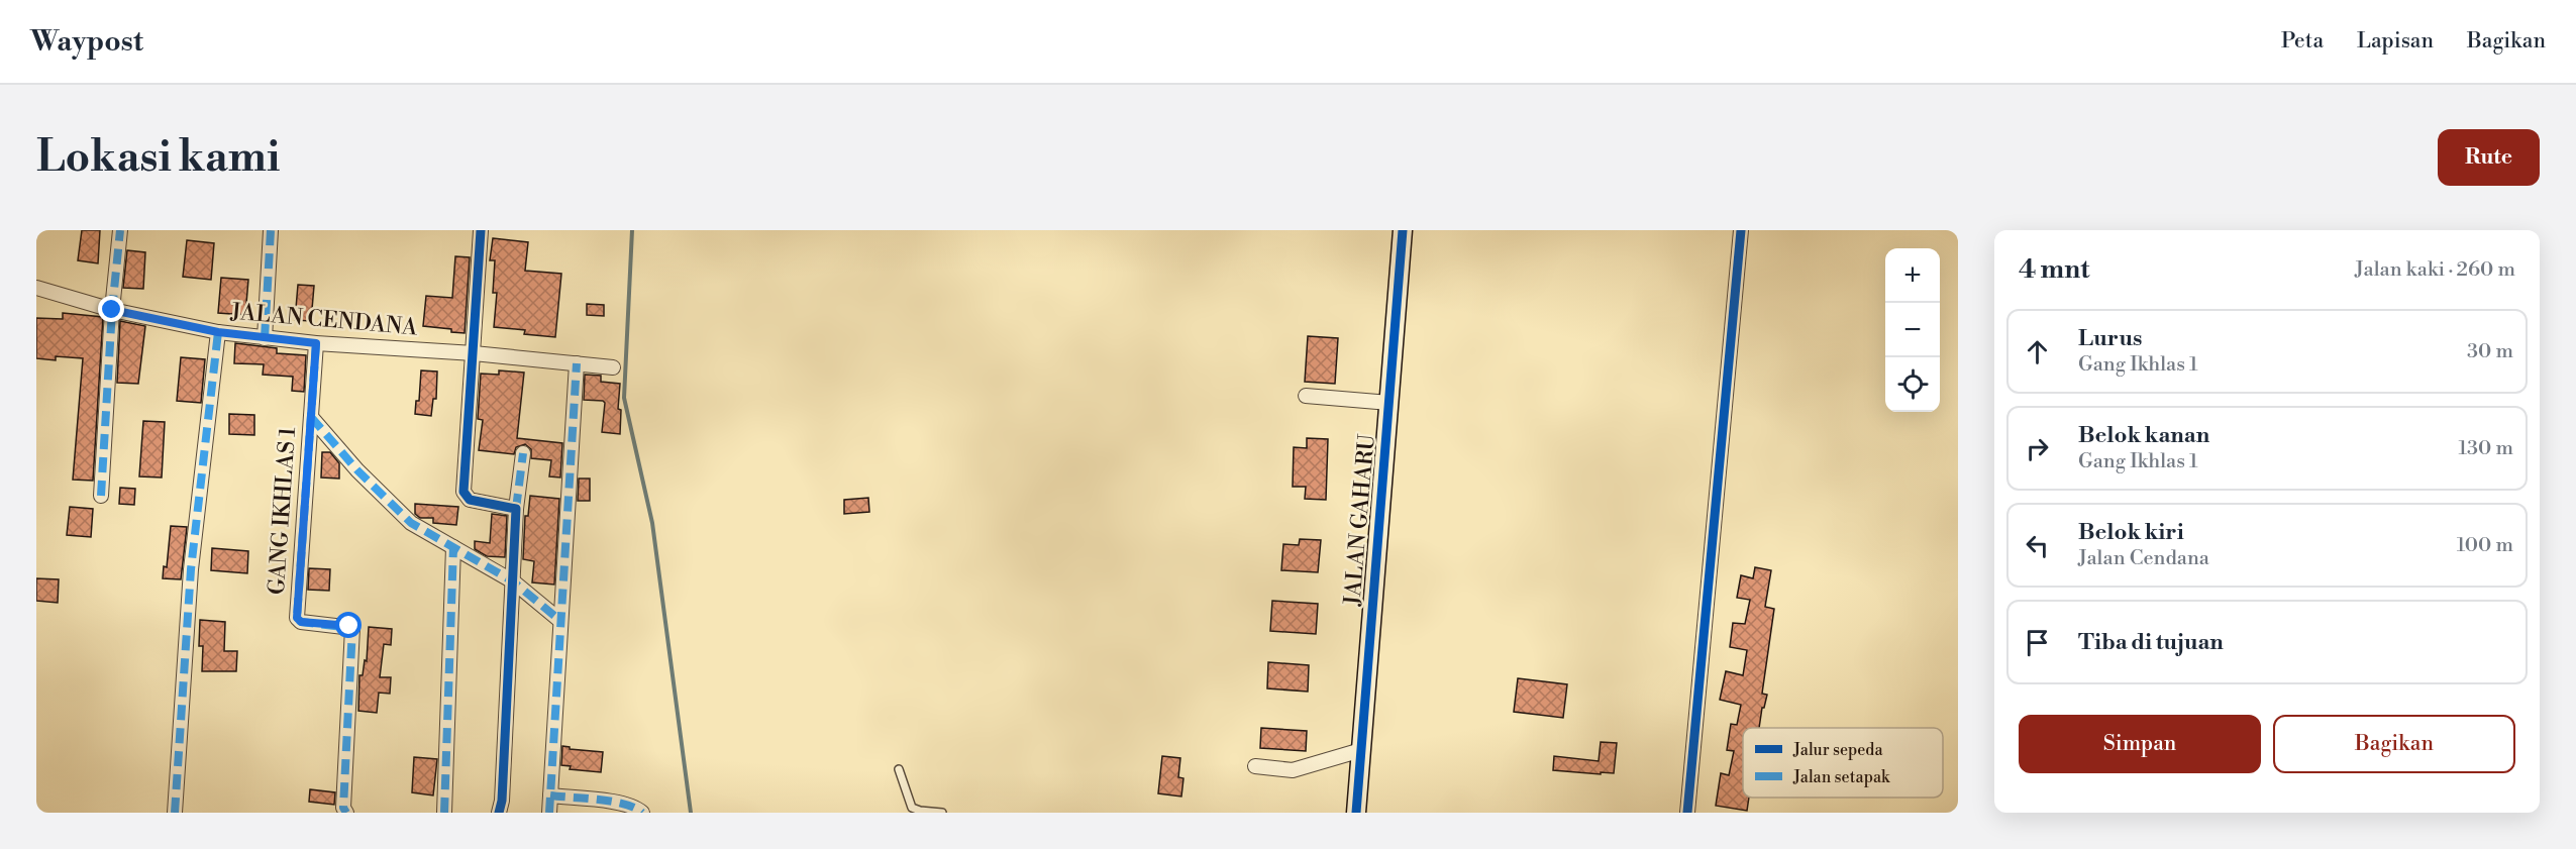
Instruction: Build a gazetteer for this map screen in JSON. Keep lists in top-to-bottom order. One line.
{"streets":{"street":["JALAN CENDANA","GANG IKHLAS 1","JALAN GAHARU"]},"crossings":[["JALAN CENDANA","GANG IKHLAS 1"]],"legend":["Jalur sepeda","Jalan setapak"],"page":{"header":"Waypost","nav":["Peta","Lapisan","Bagikan"],"buttons":["Rute",["Simpan","Bagikan"]],"title":"Lokasi kami","heading":["4 mnt","Jalan kaki · 260 m"],"map_buttons":["+","−"],"list":[["Lurus","Gang Ikhlas 1","30 m"],["Belok kanan","Gang Ikhlas 1","130 m"],["Belok kiri","Jalan Cendana","100 m"],"Tiba di tujuan"]}}
